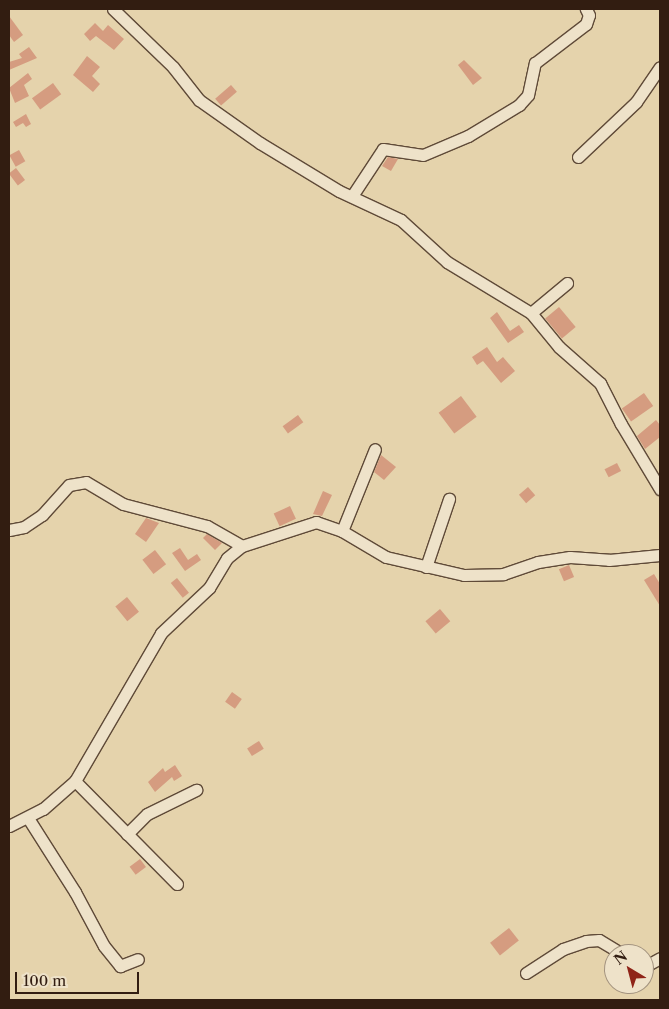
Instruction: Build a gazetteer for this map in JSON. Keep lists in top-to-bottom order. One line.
{"scale_bar":"100 m","north":"top left"}
